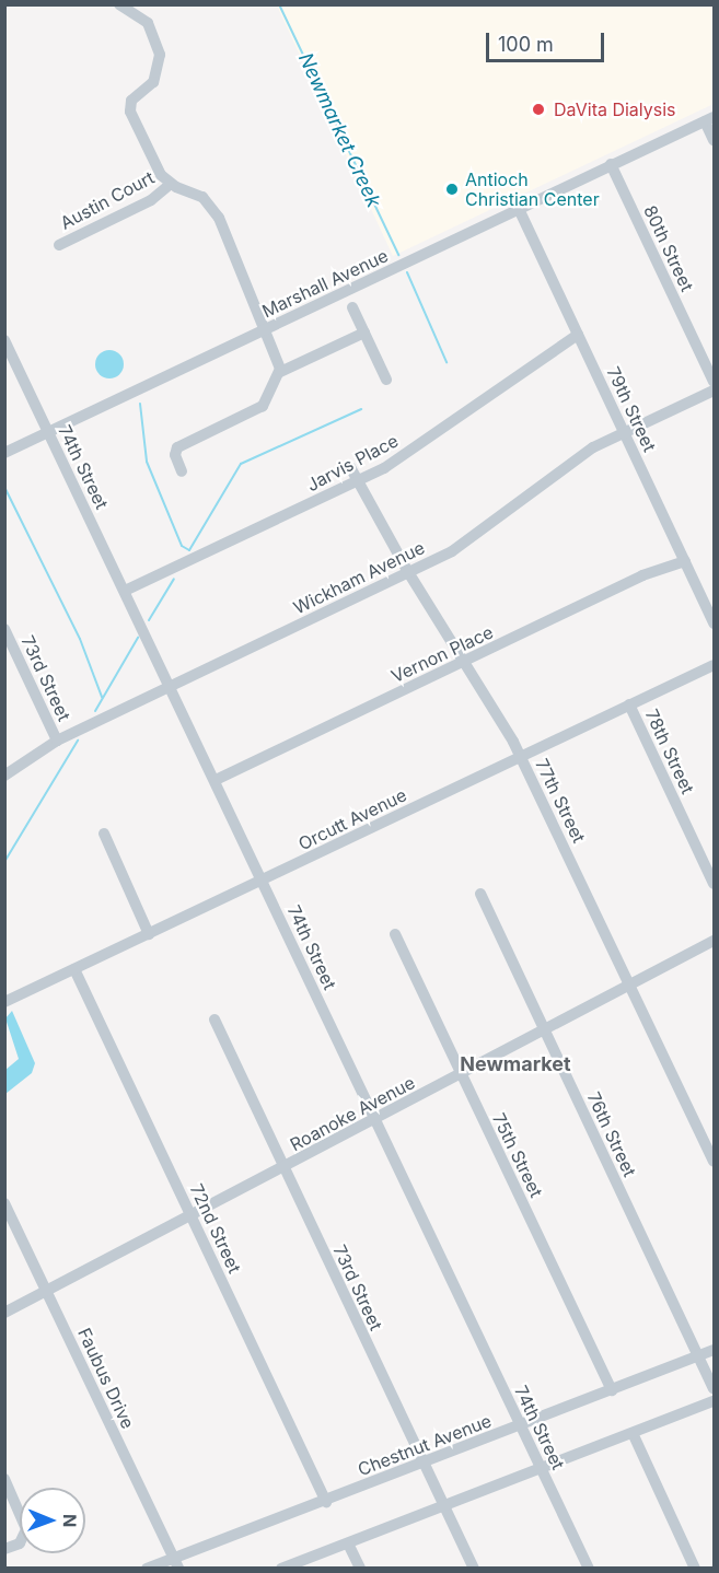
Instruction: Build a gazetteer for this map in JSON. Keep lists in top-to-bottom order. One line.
{"streets":{"street":["Austin Court","80th Street","Marshall Avenue","79th Street","Jarvis Place","74th Street","Wickham Avenue","Vernon Place","73rd Street","78th Street","77th Street","Orcutt Avenue","Roanoke Avenue","76th Street","75th Street","72nd Street","Faubus Drive","Chestnut Avenue"]},"crossings":[["80th Street","Marshall Avenue"],["Marshall Avenue","79th Street"],["Marshall Avenue","74th Street"],["79th Street","Jarvis Place"],["79th Street","Wickham Avenue"],["79th Street","Vernon Place"],["Jarvis Place","74th Street"],["Jarvis Place","77th Street"],["74th Street","Wickham Avenue"],["74th Street","Vernon Place"],["74th Street","Orcutt Avenue"],["74th Street","Roanoke Avenue"],["74th Street","Chestnut Avenue"],["Wickham Avenue","73rd Street"],["Wickham Avenue","77th Street"],["Vernon Place","77th Street"],["73rd Street","Roanoke Avenue"],["73rd Street","Chestnut Avenue"],["78th Street","Orcutt Avenue"],["77th Street","Orcutt Avenue"],["77th Street","Roanoke Avenue"],["Orcutt Avenue","72nd Street"],["Roanoke Avenue","76th Street"],["Roanoke Avenue","75th Street"],["Roanoke Avenue","72nd Street"],["Roanoke Avenue","Faubus Drive"],["76th Street","Chestnut Avenue"],["75th Street","Chestnut Avenue"],["72nd Street","Chestnut Avenue"],["Faubus Drive","Chestnut Avenue"]],"districts":["Newmarket"],"water":["Newmarket Creek"],"places":["DaVita Dialysis","Antioch Christian Center"],"scale_bar":"100 m","north":"right"}
